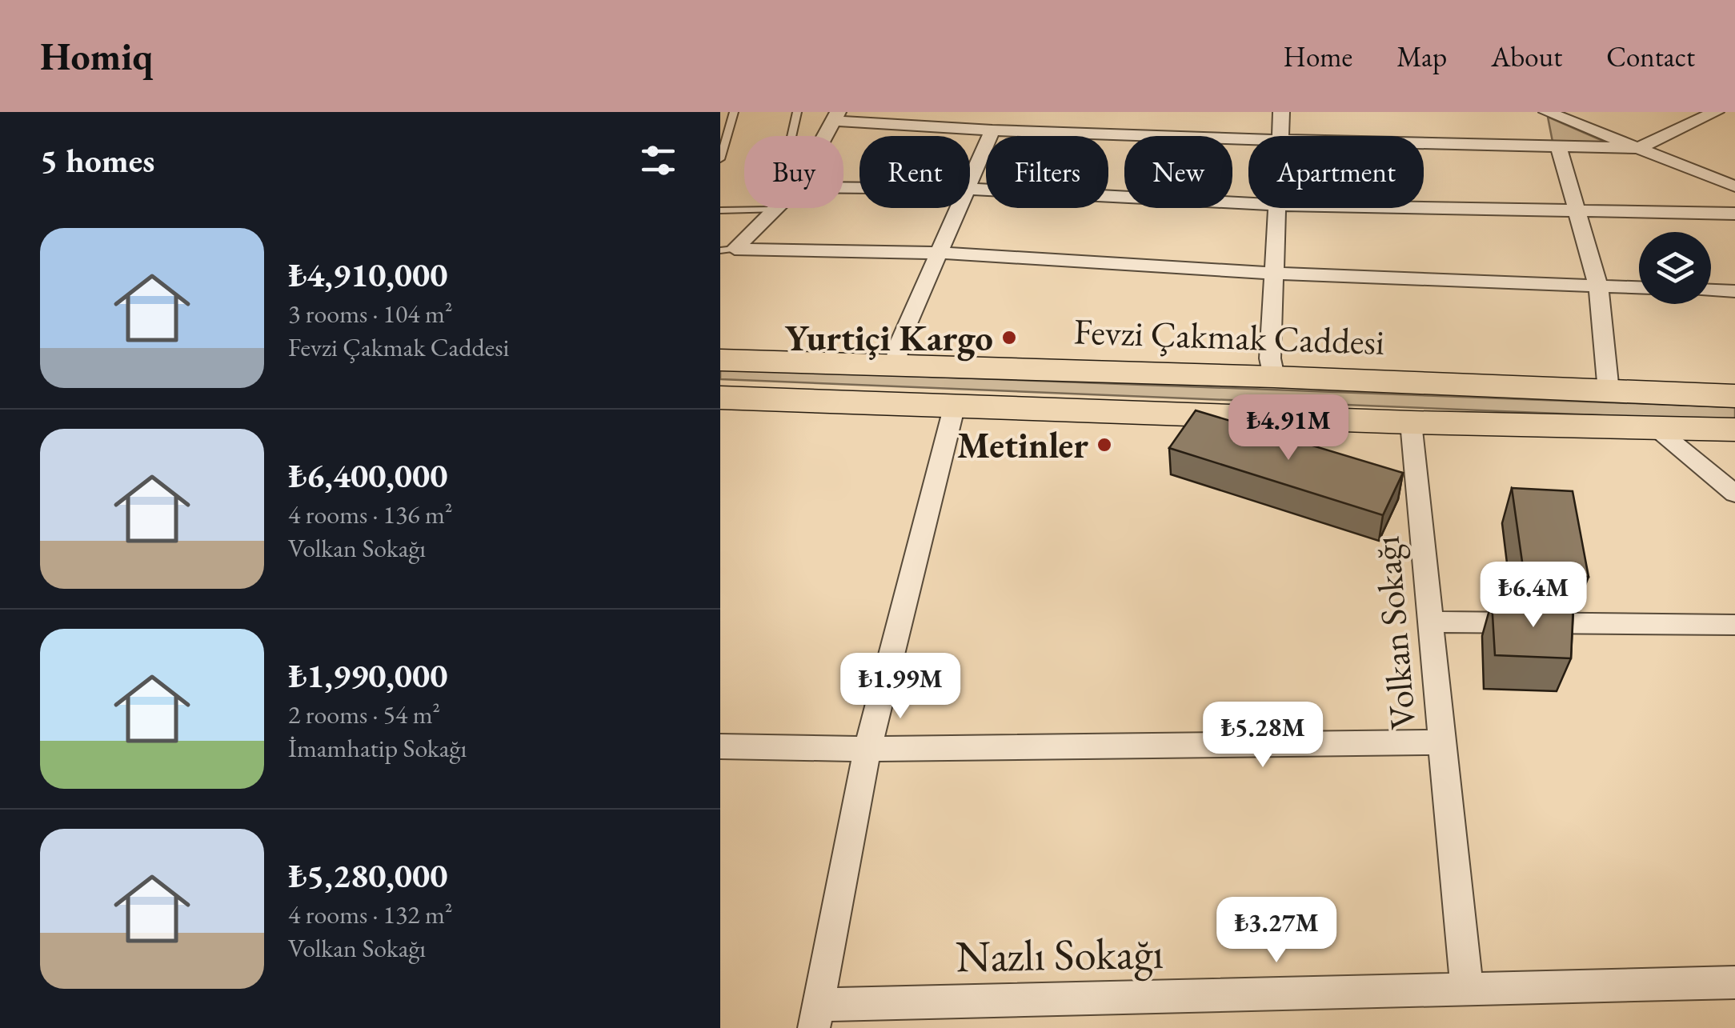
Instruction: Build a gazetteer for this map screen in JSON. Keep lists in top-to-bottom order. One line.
{"streets":{"main road":["Fevzi Çakmak Caddesi"],"street":["Volkan Sokağı","Nazlı Sokağı"]},"places":["Yurtiçi Kargo","Metinler"],"page":{"header":"Homiq","nav":["Home","Map","About","Contact"],"heading":"5 homes","chip":["Buy","Rent","Filters","New","Apartment"],"list":[{"name":"₺4,910,000","note":"3 rooms · 104 m² · Fevzi Çakmak Caddesi"},{"name":"₺6,400,000","note":"4 rooms · 136 m² · Volkan Sokağı"},{"name":"₺1,990,000","note":"2 rooms · 54 m² · İmamhatip Sokağı"},{"name":"₺5,280,000","note":"4 rooms · 132 m² · Volkan Sokağı"}],"price":["₺4.91M","₺6.4M","₺1.99M","₺5.28M","₺3.27M"]}}
